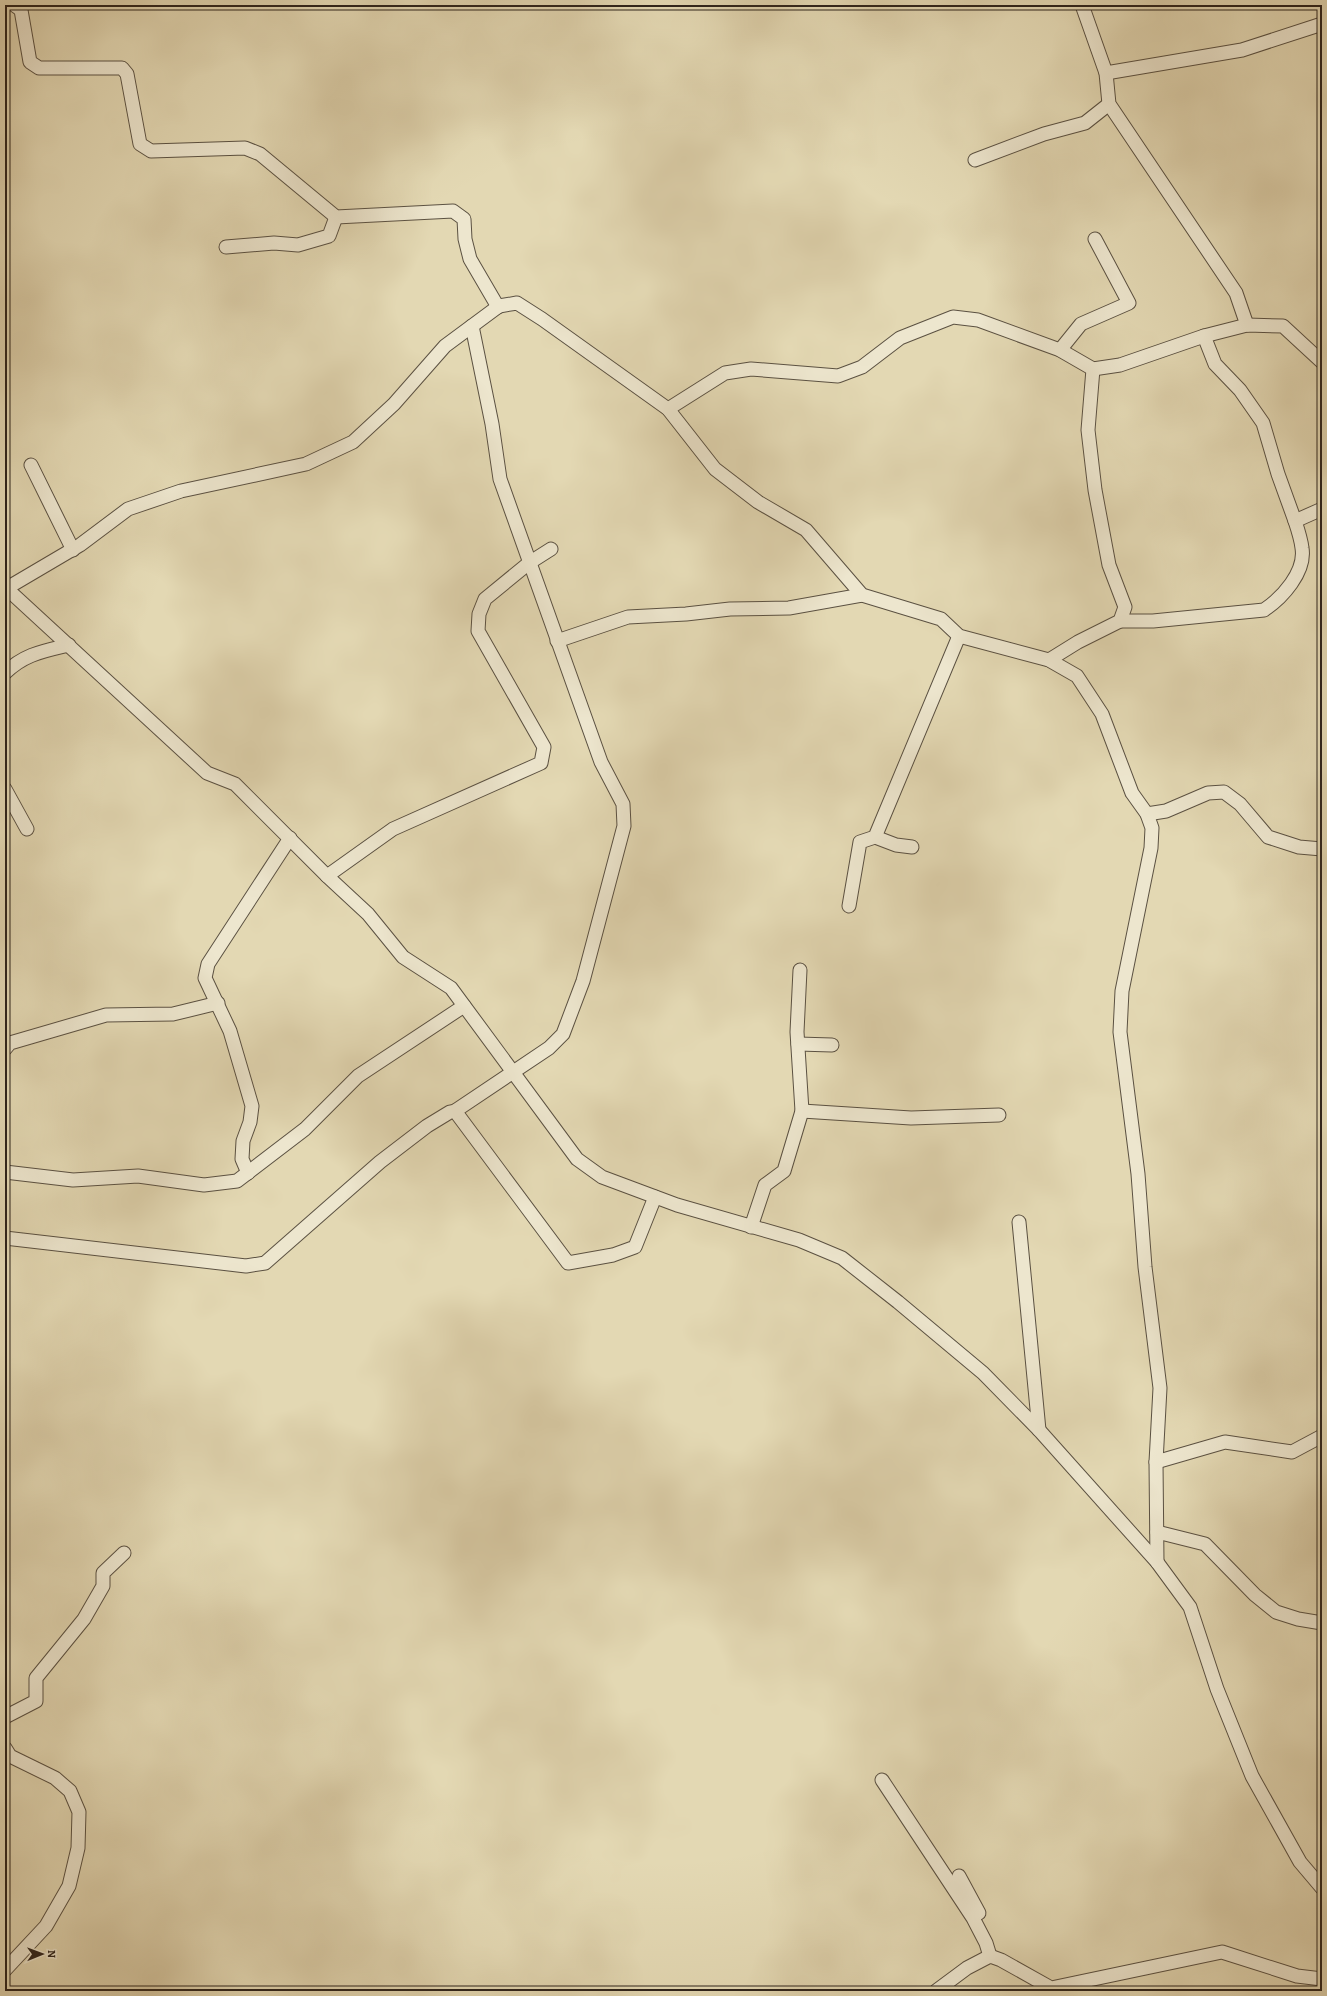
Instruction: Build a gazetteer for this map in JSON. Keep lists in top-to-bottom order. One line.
{"north":"right"}
